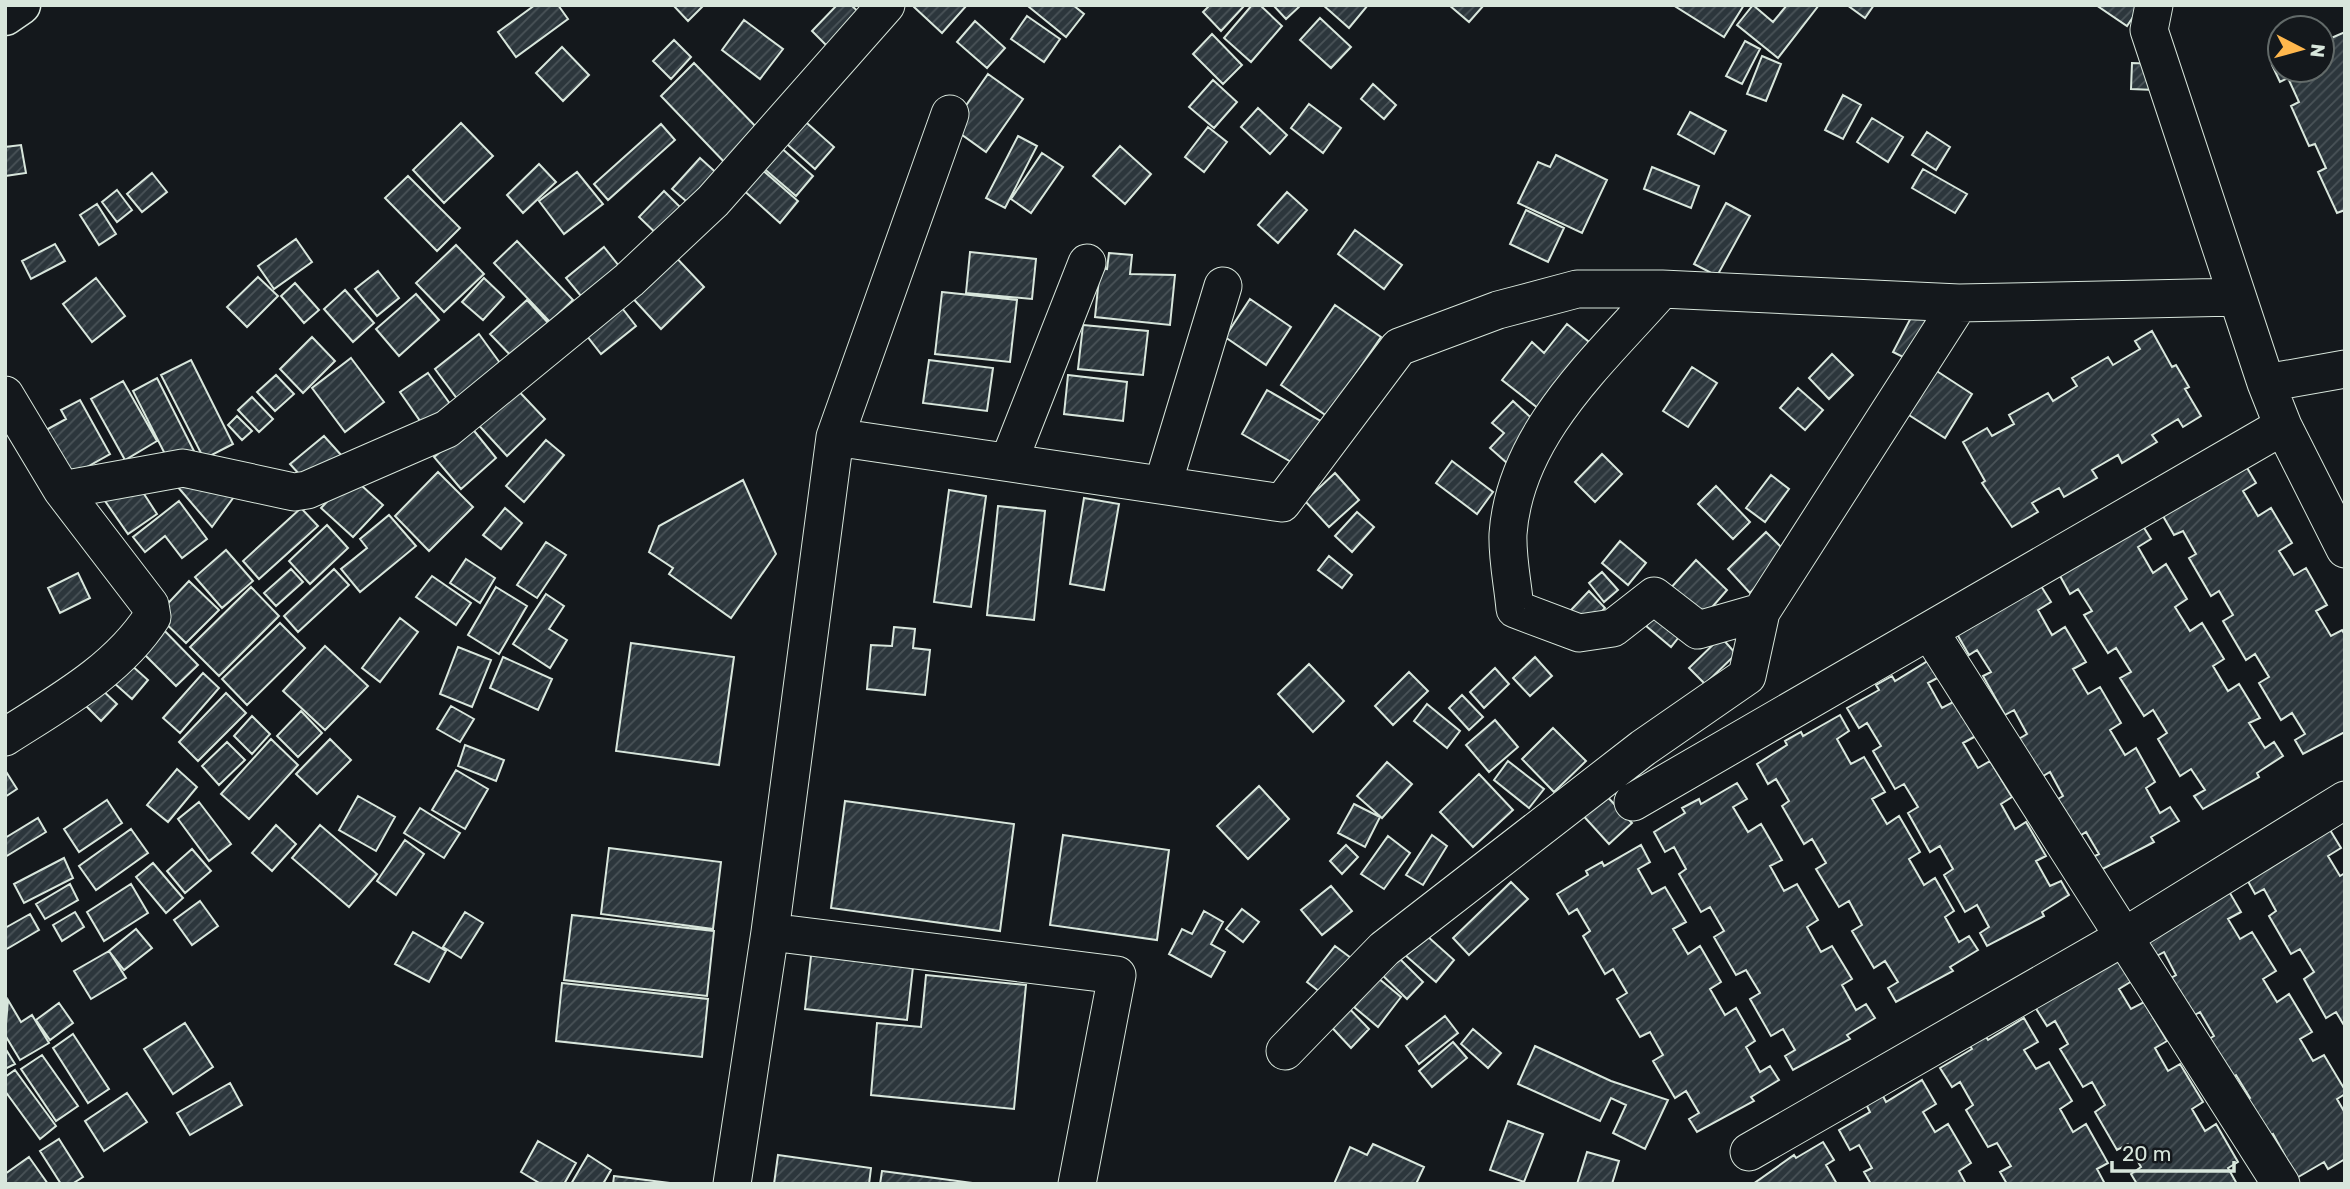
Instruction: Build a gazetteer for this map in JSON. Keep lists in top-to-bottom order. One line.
{"scale_bar":"20 m","north":"right"}
